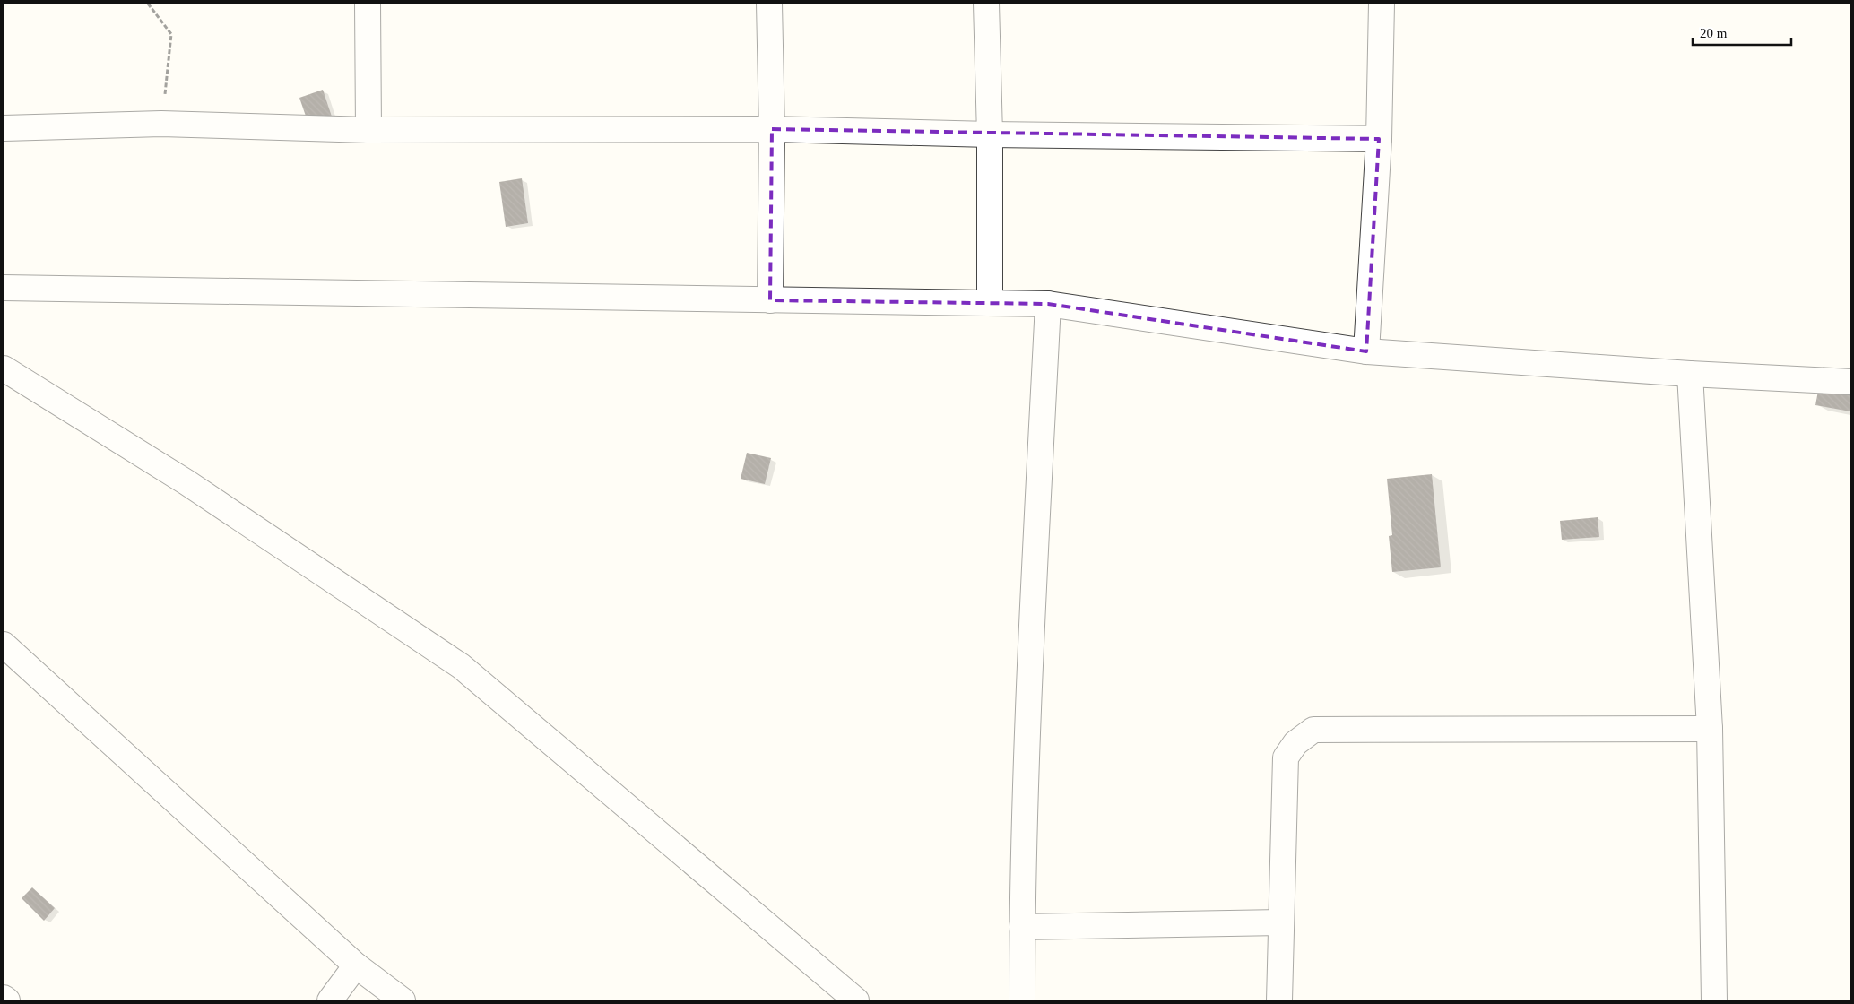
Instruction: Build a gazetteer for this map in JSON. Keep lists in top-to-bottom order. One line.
{"scale_bar":"20 m"}
